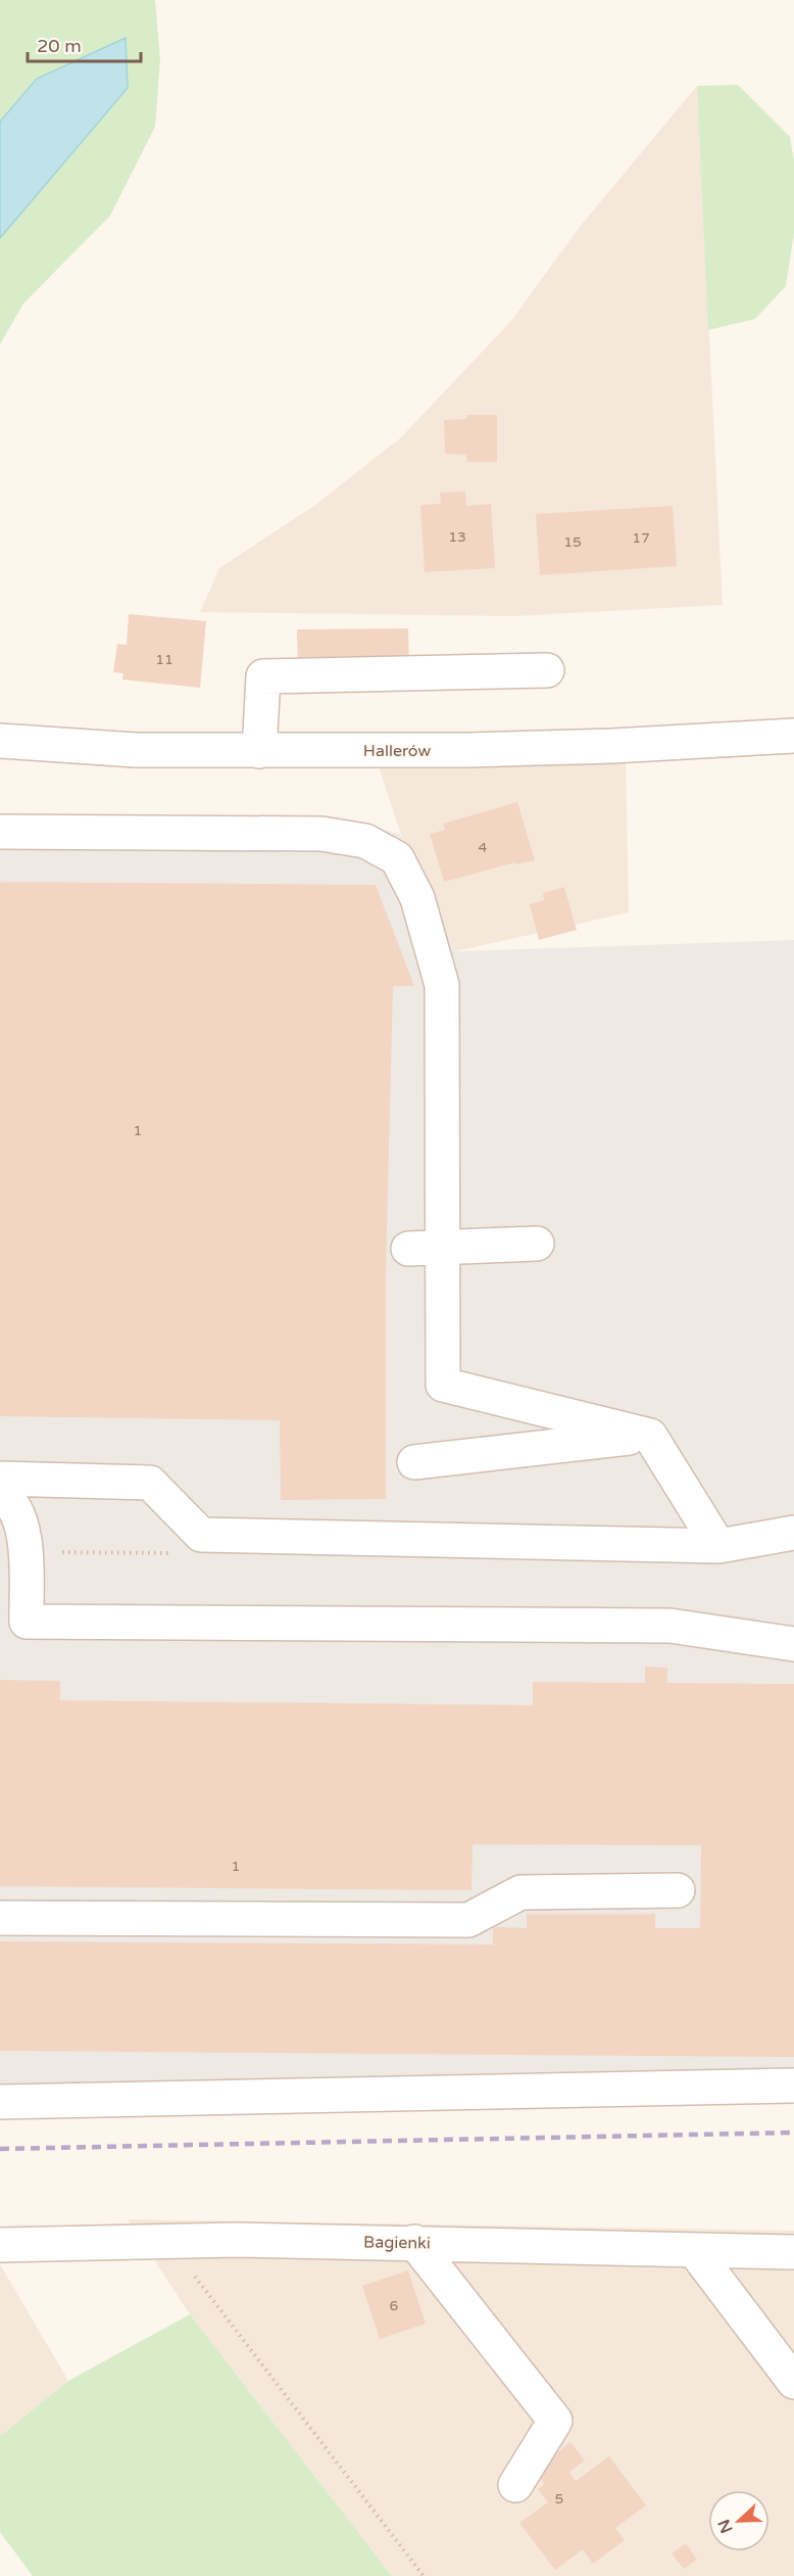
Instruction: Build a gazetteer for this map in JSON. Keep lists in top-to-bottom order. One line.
{"streets":{"street":["Hallerów","Bagienki"]},"house_numbers":["13","17","15","11","4","1","1","6","5"],"scale_bar":"20 m","north":"left"}
